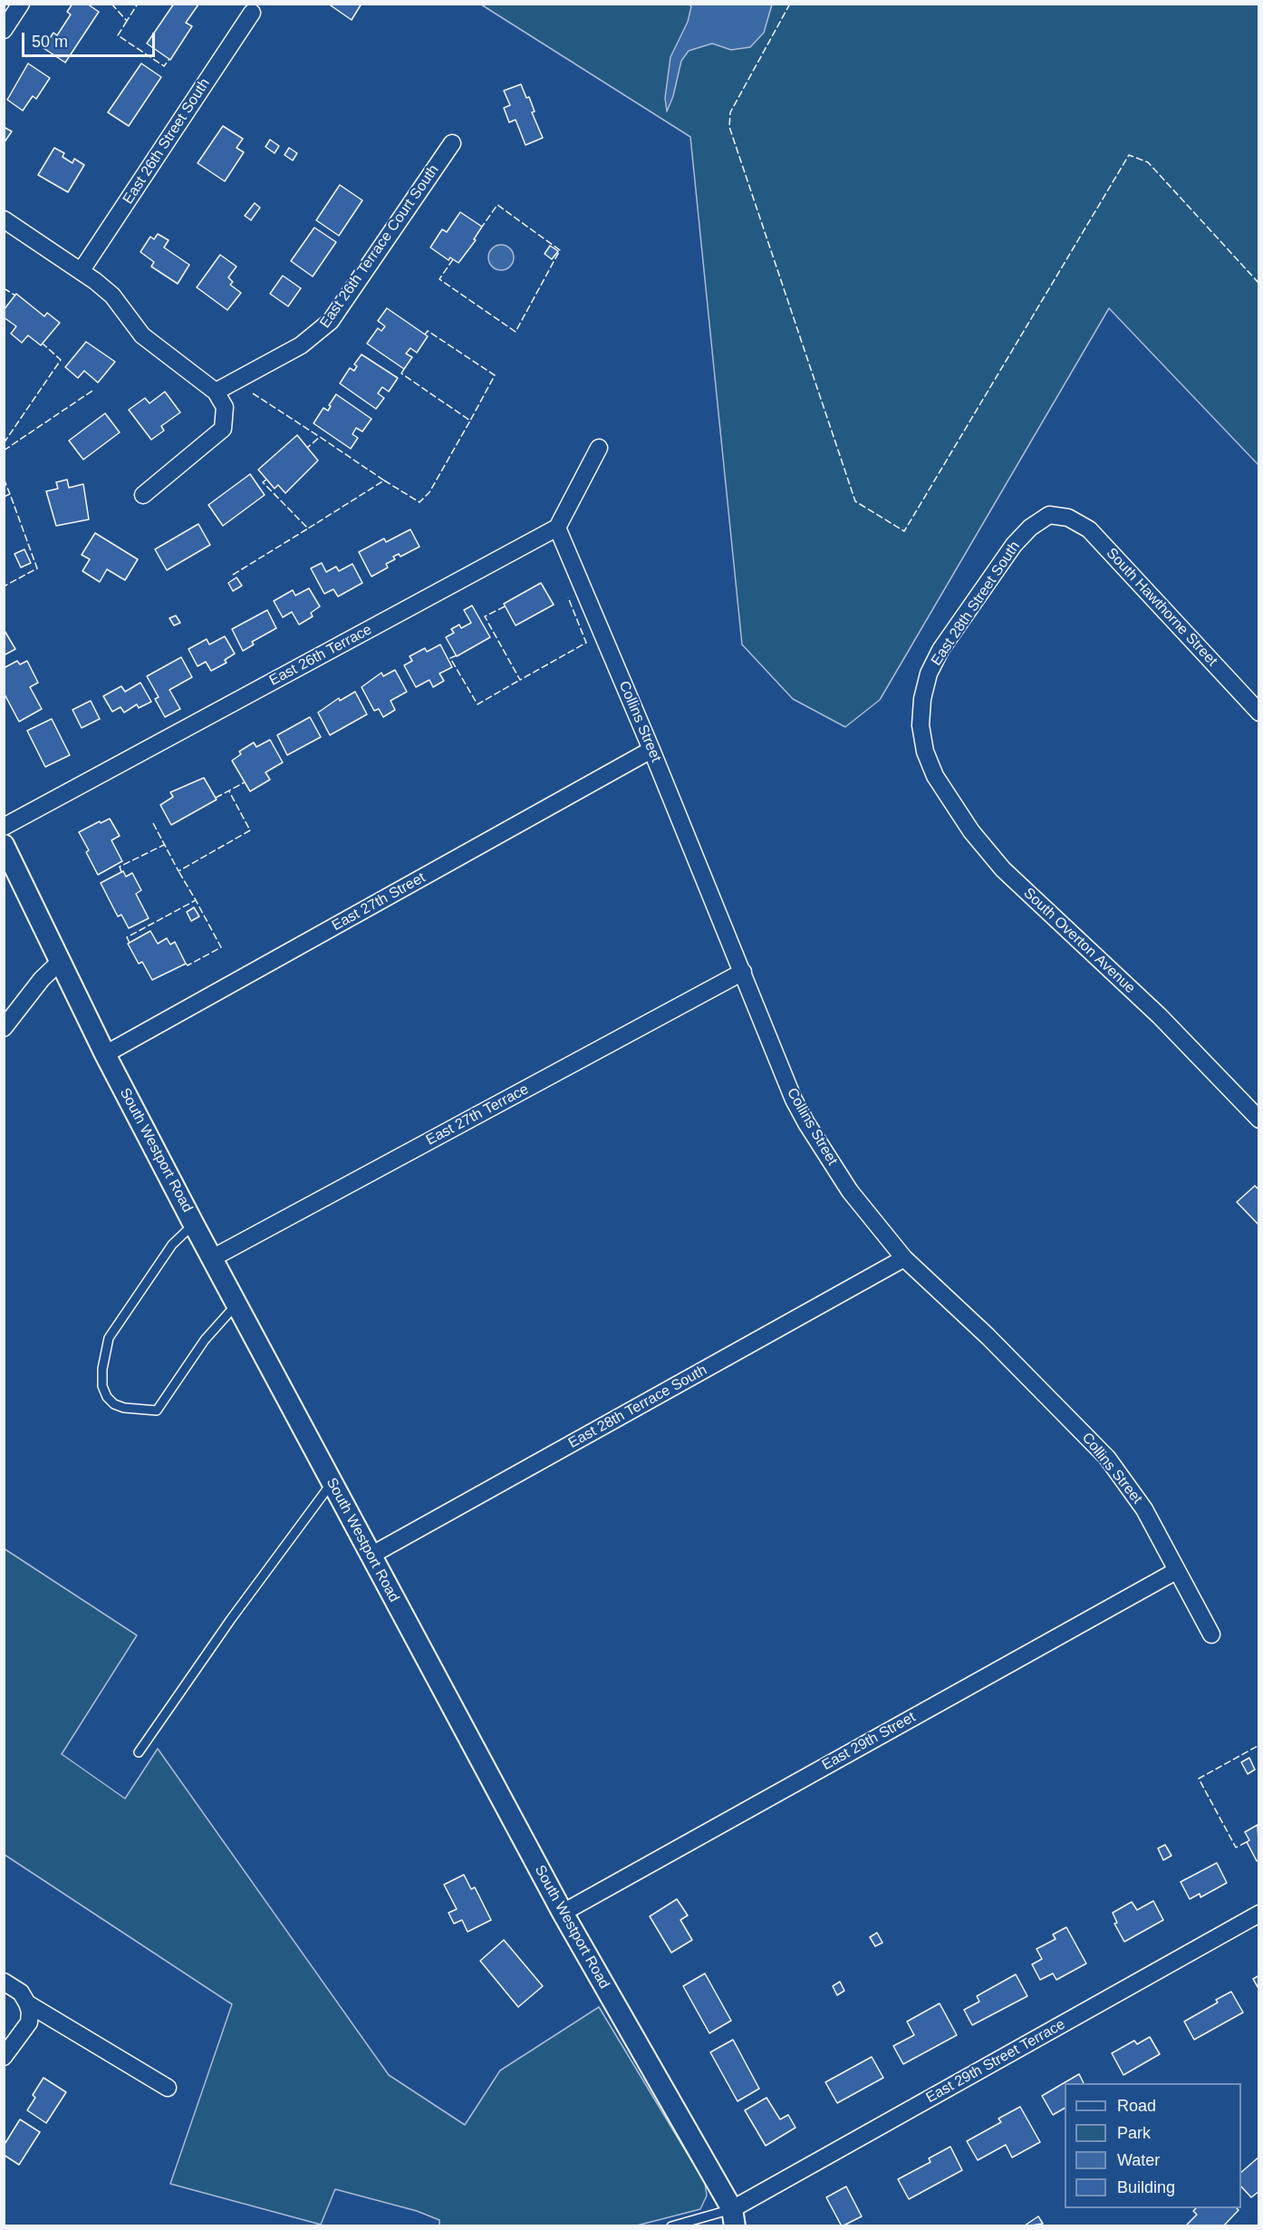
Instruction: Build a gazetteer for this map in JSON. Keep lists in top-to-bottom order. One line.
{"streets":{"street":["East 26th Street South","East 26th Terrace Court South","East 28th Street South","South Hawthorne Street","East 26th Terrace","Collins Street","East 27th Street","South Overton Avenue","East 27th Terrace","South Westport Road","East 28th Terrace South","East 29th Street","East 29th Street Terrace"]},"crossings":[["East 28th Street South","South Hawthorne Street"],["East 28th Street South","South Overton Avenue"],["East 26th Terrace","Collins Street"],["Collins Street","East 27th Street"],["Collins Street","East 27th Terrace"],["Collins Street","East 28th Terrace South"],["Collins Street","East 29th Street"],["East 27th Street","South Westport Road"],["East 27th Terrace","South Westport Road"],["South Westport Road","East 28th Terrace South"],["South Westport Road","East 29th Street"],["South Westport Road","East 29th Street Terrace"]],"legend":["Road","Park","Water","Building"],"scale_bar":"50 m"}
